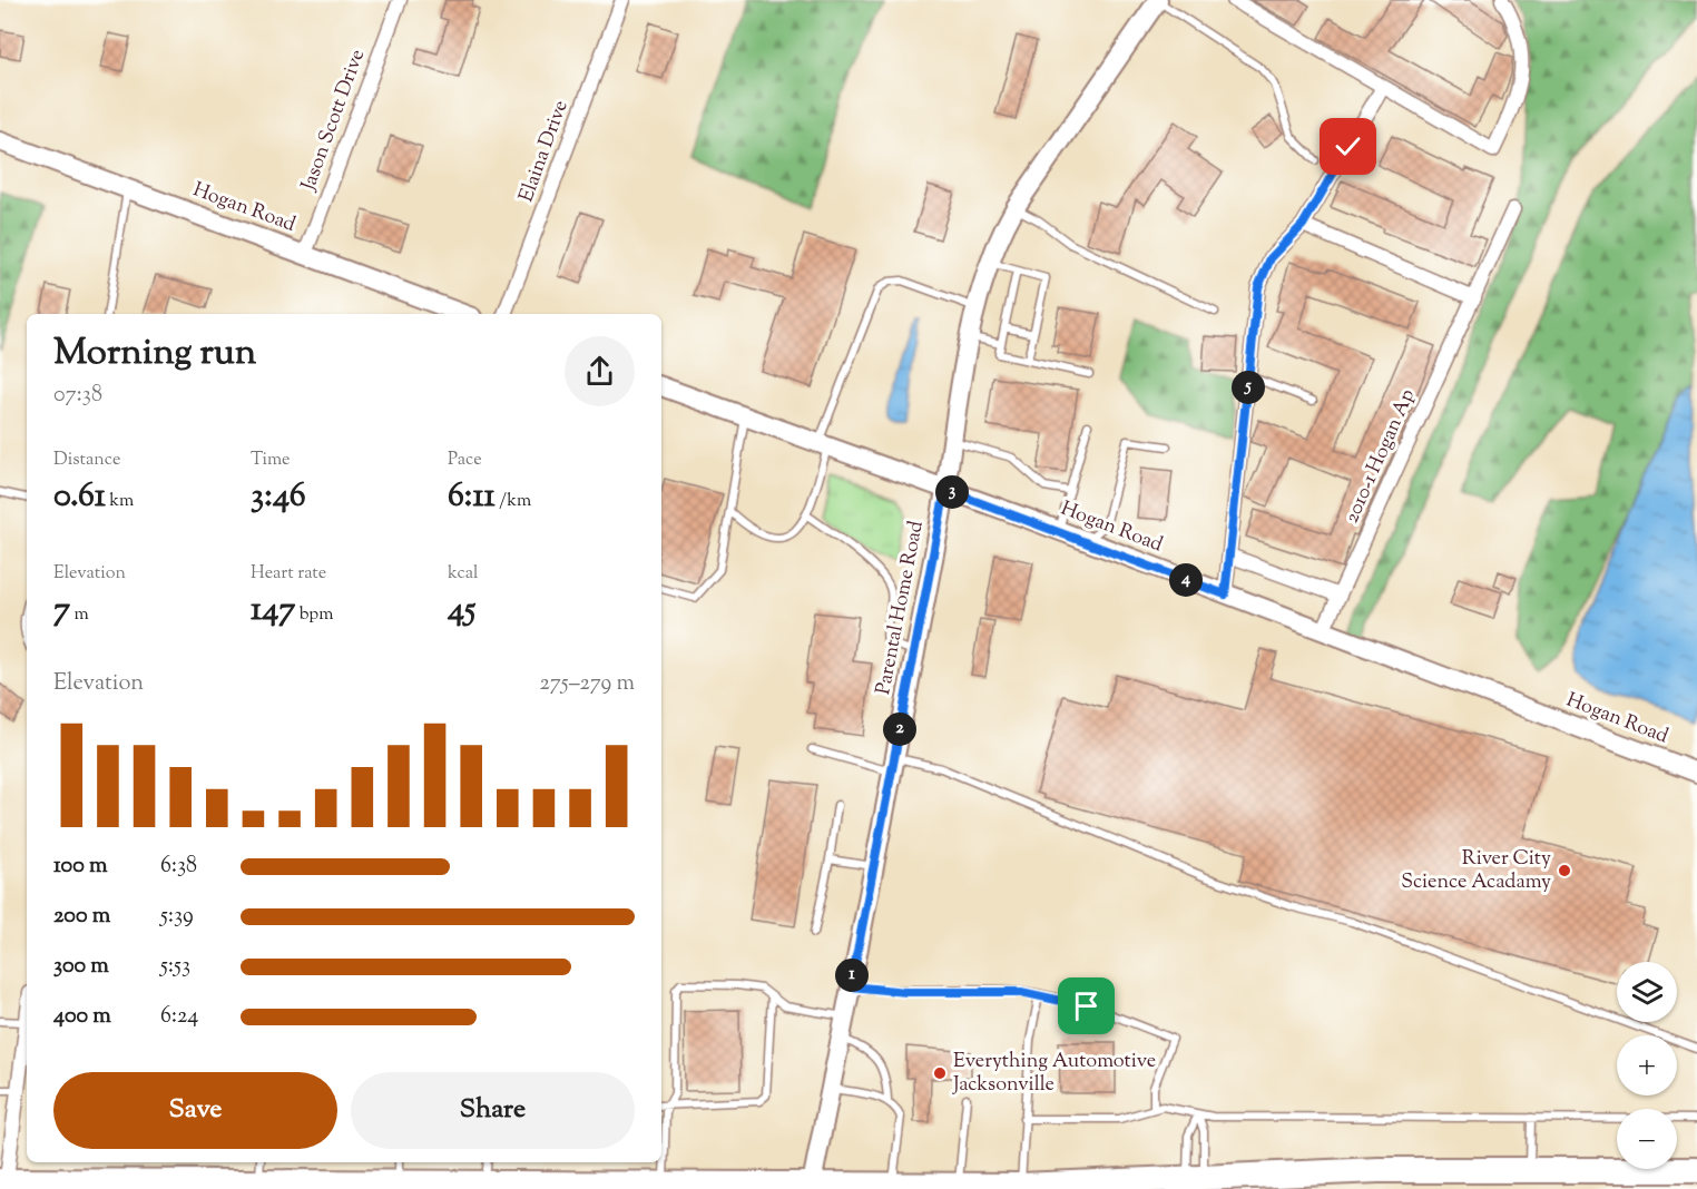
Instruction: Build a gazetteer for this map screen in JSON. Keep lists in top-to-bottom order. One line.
{"streets":{"main road":["Hogan Road","Parental Home Road"],"street":["Jason Scott Drive","Elaina Drive","2010-1 Hogan Ap"]},"crossings":[["Jason Scott Drive","Hogan Road"],["Hogan Road","2010-1 Hogan Ap"],["Hogan Road","Parental Home Road"]],"places":["River City Science Acadamy","Everything Automotive Jacksonville"],"page":{"heading":["Morning run","07:38"],"pins":["5","3","4","2","1"],"stats":[["Distance","0.61 km"],["Time","3:46"],["Pace","6:11 /km"],["Elevation","7 m"],["Heart rate","147 bpm"],["kcal","45"]],"chart":["Elevation","275–279 m"],"list":[{"name":"100 m","note":"6:38"},{"name":"200 m","note":"5:39"},{"name":"300 m","note":"5:53"},{"name":"400 m","note":"6:24"}],"map_buttons":["+","−"],"buttons":["Save","Share"]}}
